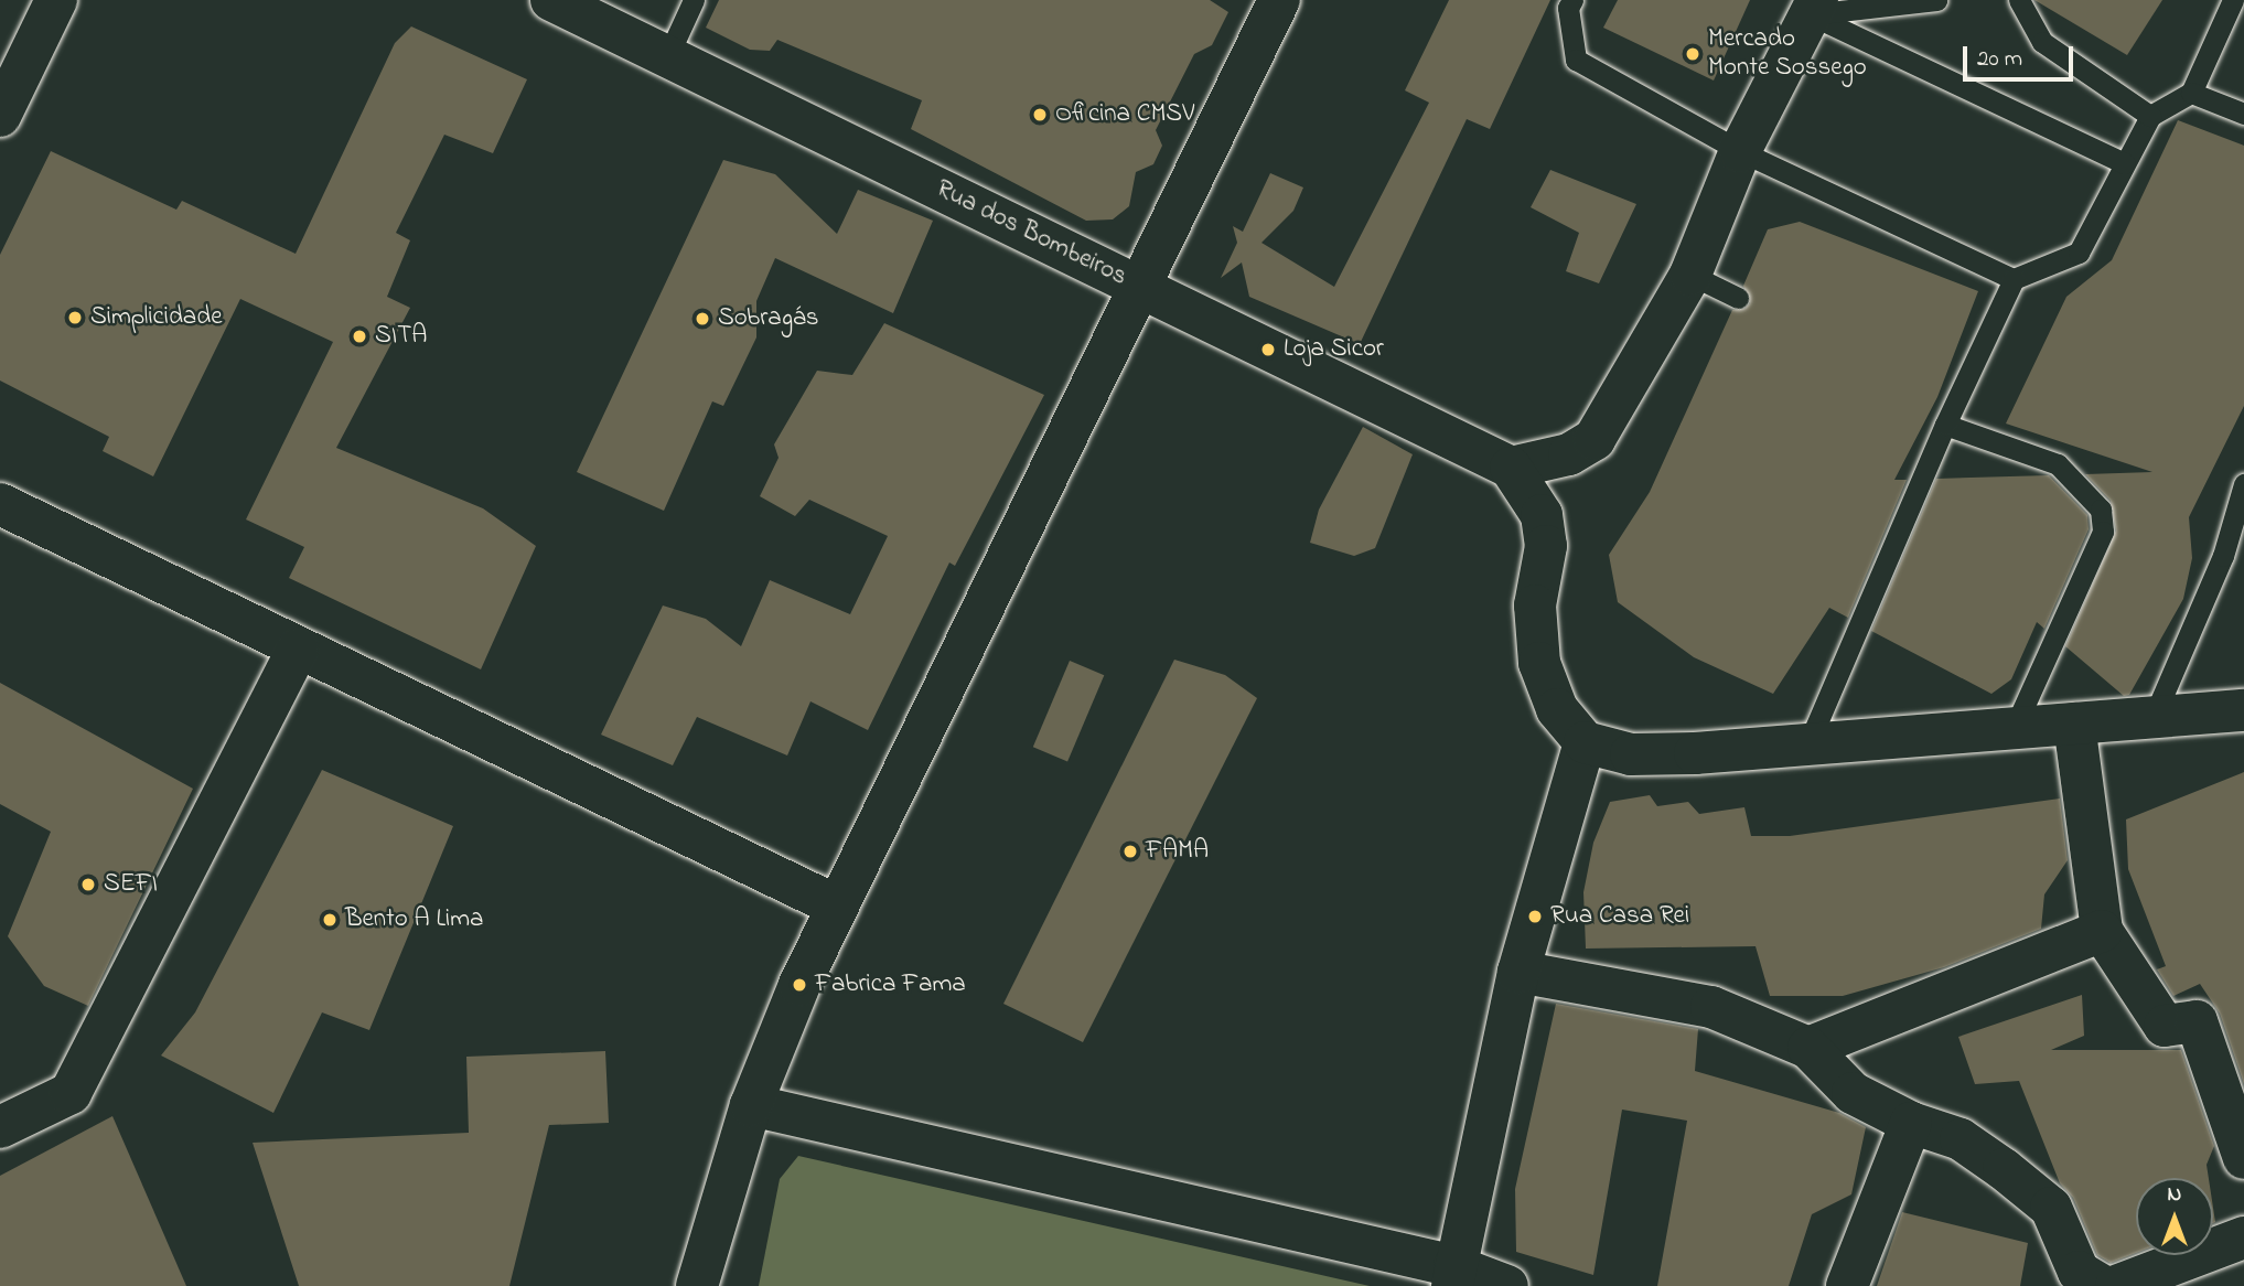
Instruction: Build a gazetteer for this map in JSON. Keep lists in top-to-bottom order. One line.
{"streets":{"street":["Rua dos Bombeiros"]},"places":["Mercado Monte Sossego","Oficina CMSV","Simplicidade","Sobragás","SITA","Loja Sicor","FAMA","SEFI","Rua Casa Rei","Bento A Lima","Fabrica Fama"],"scale_bar":"20 m","north":"top"}
